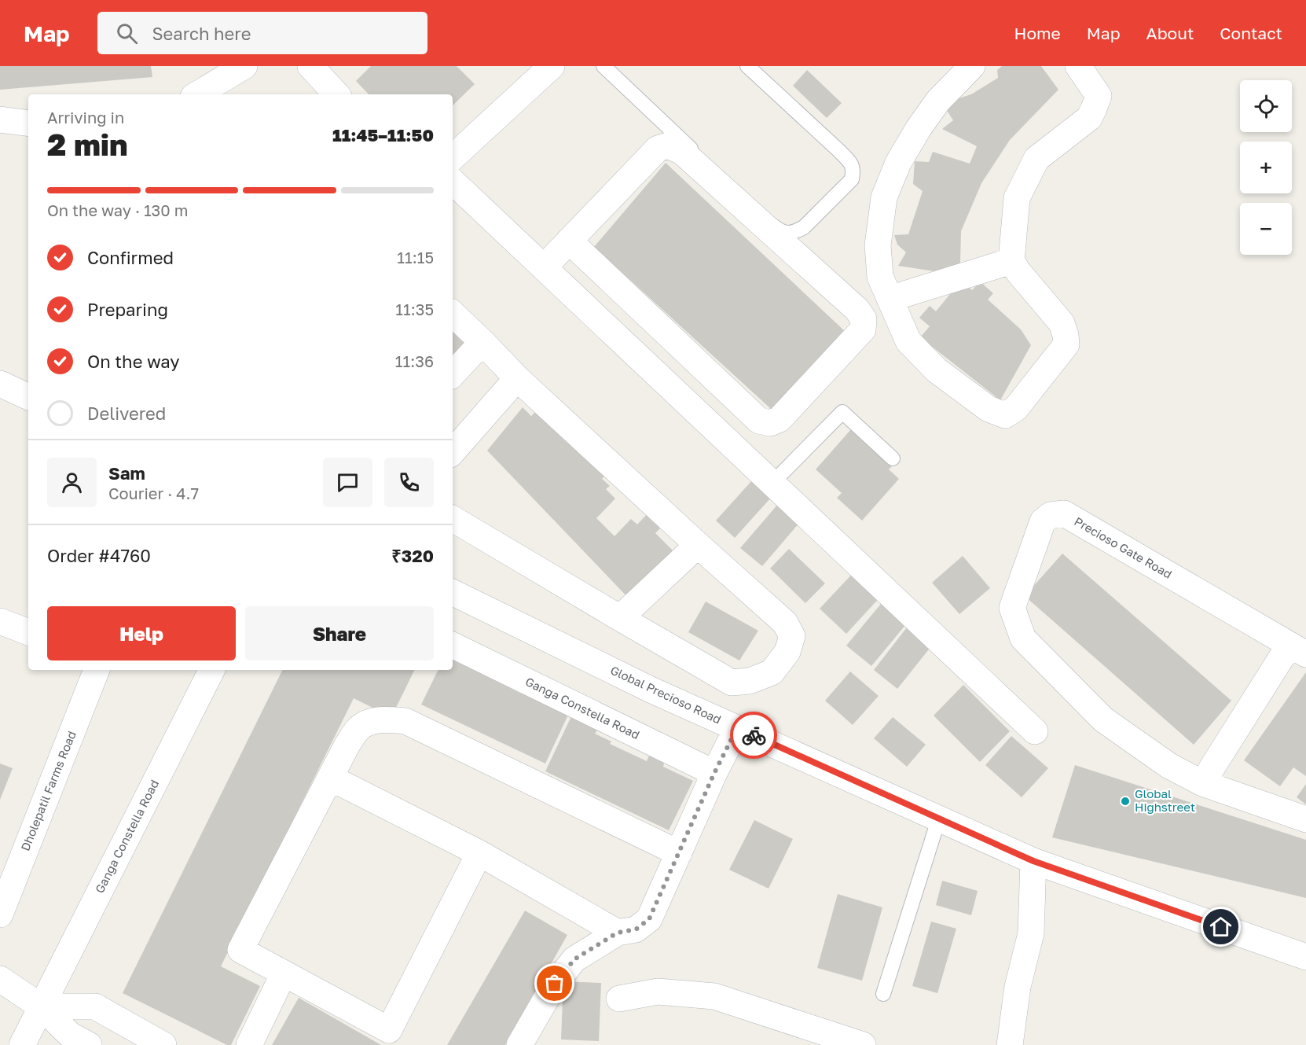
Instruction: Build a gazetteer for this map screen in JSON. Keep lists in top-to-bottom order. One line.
{"streets":{"street":["Precioso Gate Road","Global Precioso Road","Ganga Constella Road","Dholepatil Farms Road"]},"places":["Global Highstreet"],"page":{"header":"Map","search":"Search here","nav":["Home","Map","About","Contact"],"map_buttons":["+","−"],"heading":["2 min","Arriving in","11:45–11:50"],"panel":["Sam","Courier · 4.7","Order #4760","₹320"],"bar":"On the way · 130 m","list":[["Confirmed","11:15"],["Preparing","11:35"],["On the way","11:36"],"Delivered"],"buttons":["Help","Share"]}}
